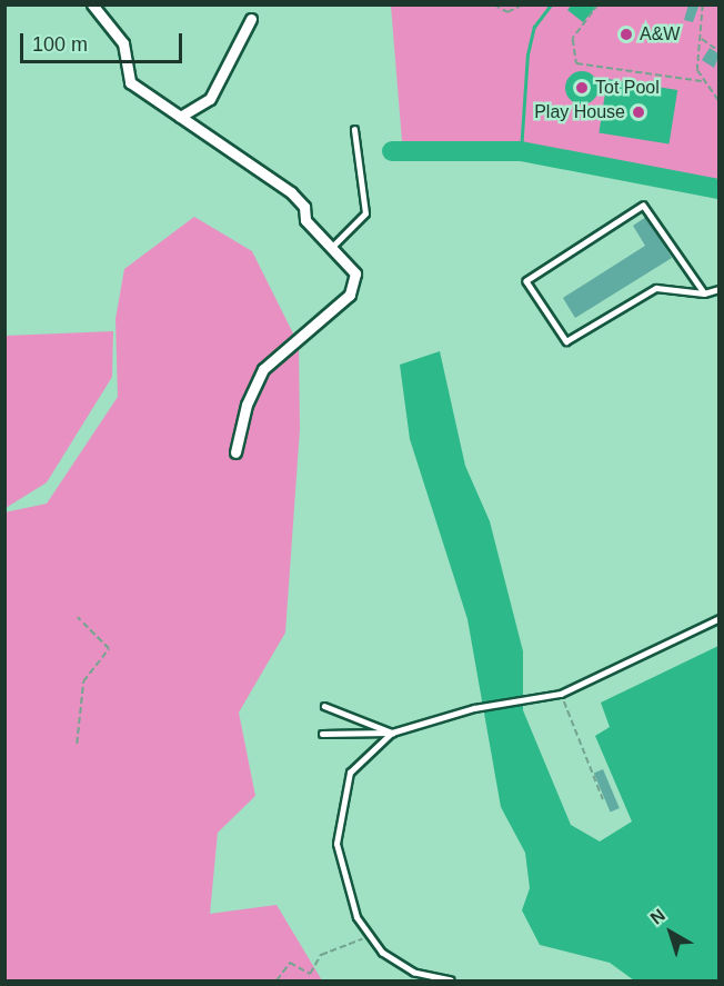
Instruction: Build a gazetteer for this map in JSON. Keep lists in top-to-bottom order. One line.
{"places":["A&W","Tot Pool","Play House"],"scale_bar":"100 m","north":"top left"}
